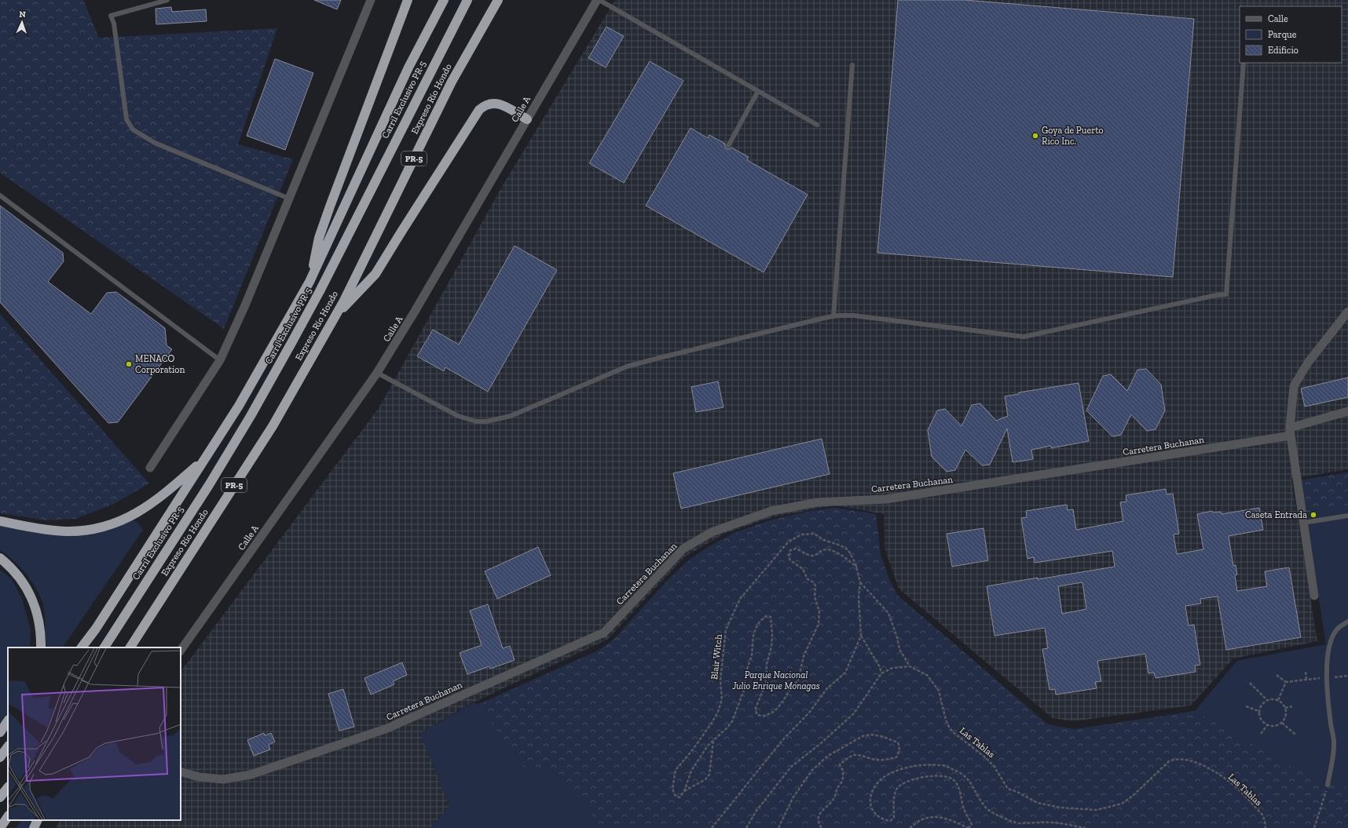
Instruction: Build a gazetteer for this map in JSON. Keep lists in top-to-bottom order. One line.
{"streets":{"highway":["Expreso Río Hondo","Carril Exclusivo PR-5","PR-5"],"street":["Calle A","Carretera Buchanan"],"path":["Blair Witch","Las Tablas"]},"parks":["Parque Nacional Julio Enrique Monagas"],"places":["Goya de Puerto Rico Inc.","MENACO Corporation","Caseta Entrada"],"legend":["Calle","Parque","Edificio"],"north":"top"}
